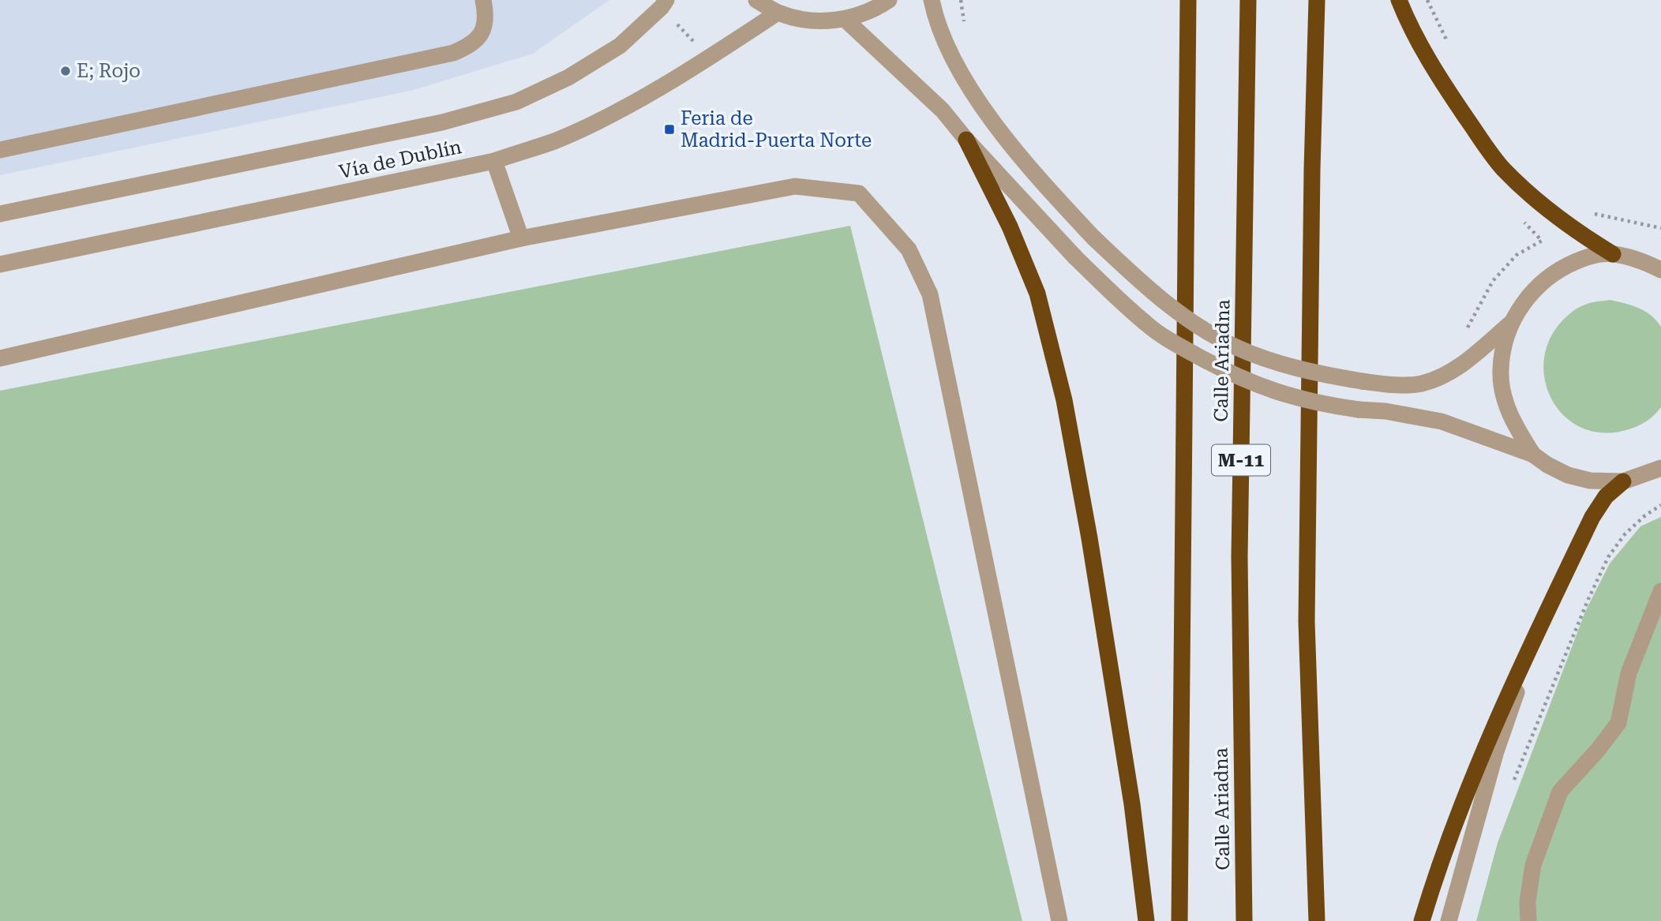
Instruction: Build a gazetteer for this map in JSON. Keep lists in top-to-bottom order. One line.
{"streets":{"highway":["Calle Ariadna","M-11"],"street":["Vía de Dublín"]},"places":{"other":["E; Rojo"],"transit":["Feria de Madrid-Puerta Norte"]}}
